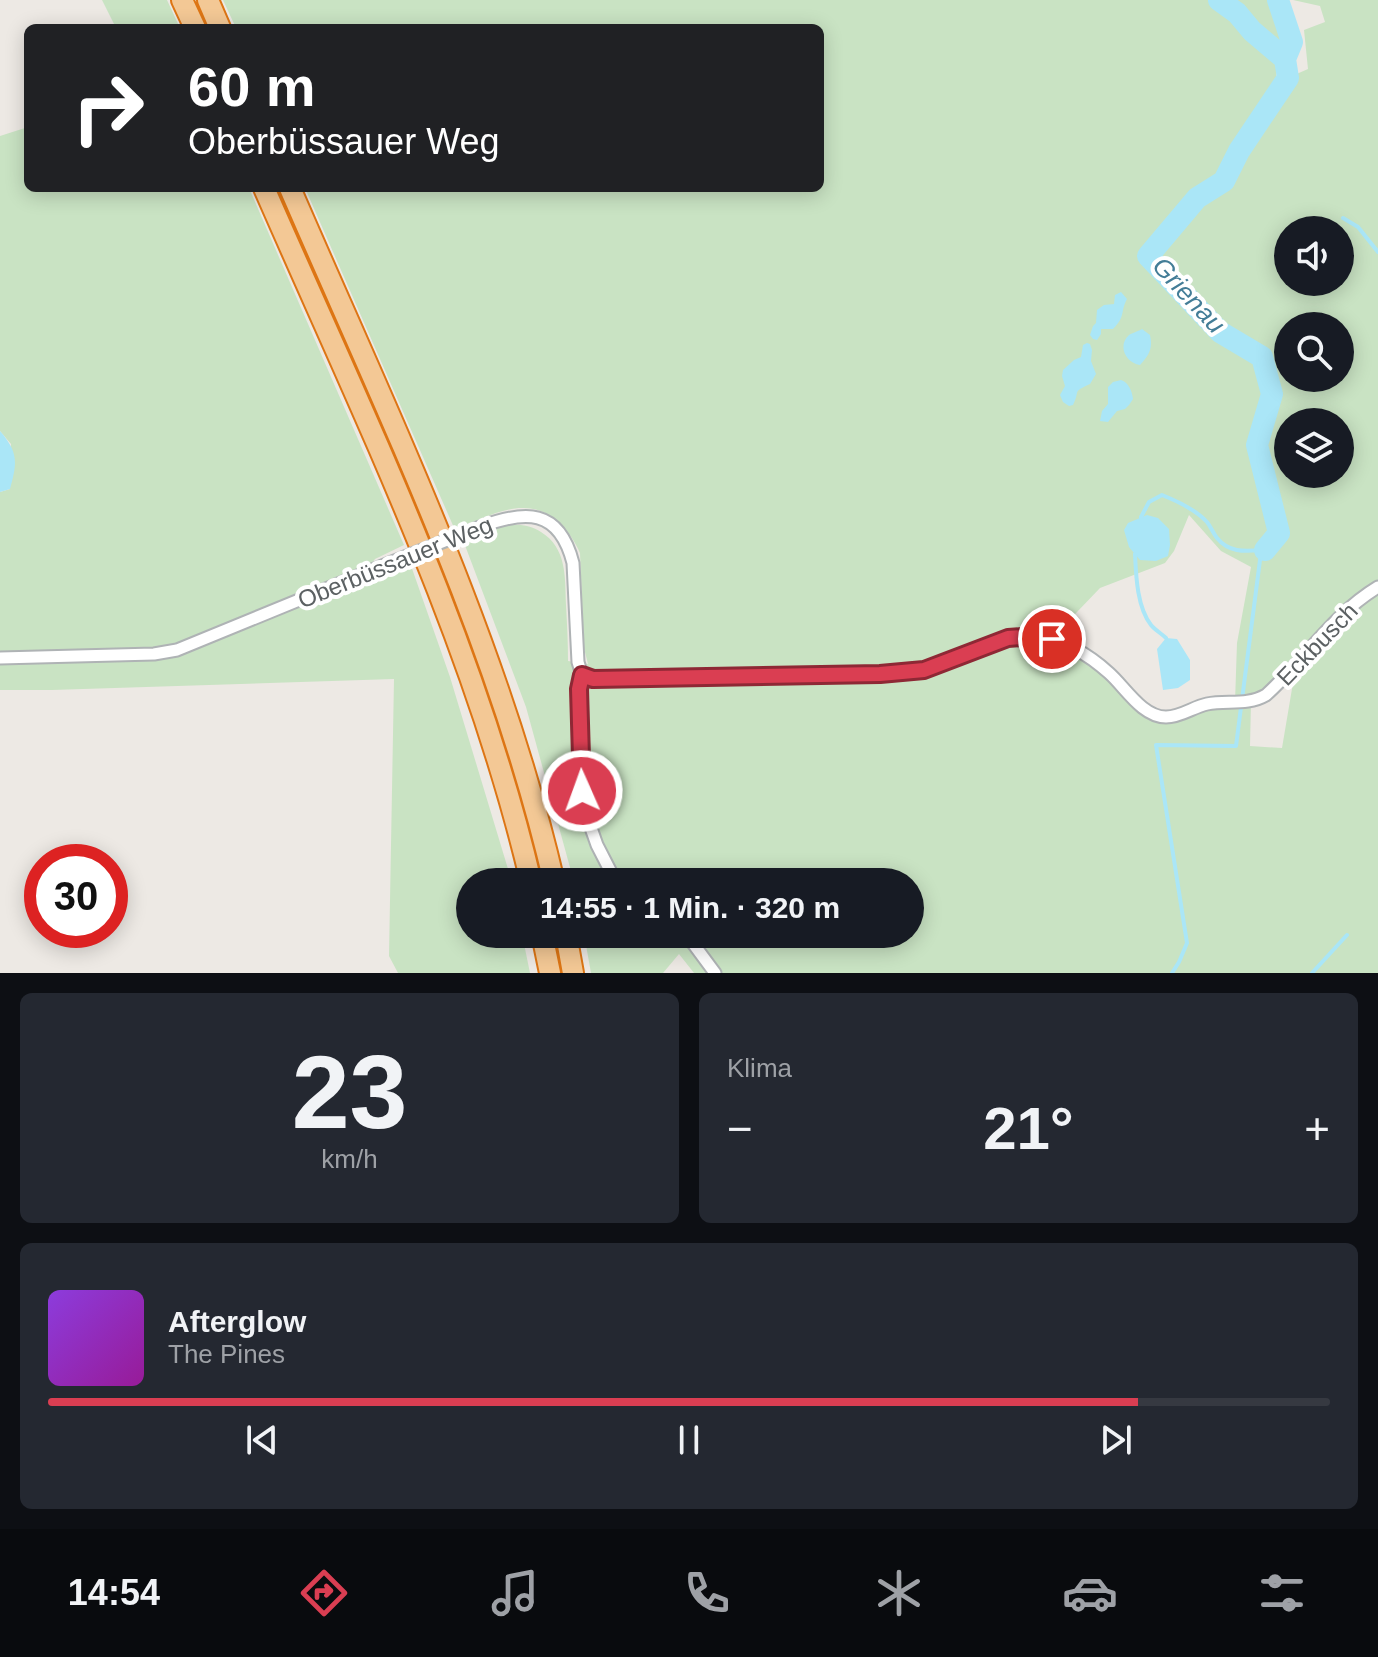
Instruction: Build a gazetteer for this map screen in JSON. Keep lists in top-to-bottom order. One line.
{"streets":{"street":["Oberbüssauer Weg","Eckbusch"]},"crossings":[["Oberbüssauer Weg","Eckbusch"]],"water":["Grienau"],"page":{"turn":["60 m","Oberbüssauer Weg"],"limit":"30","trip":"14:55 · 1 Min. · 320 m","tile":[["23","km/h"],"Klima"],"heat":["−","21°","+"],"song":["Afterglow","The Pines"],"tabs":"14:54"}}
